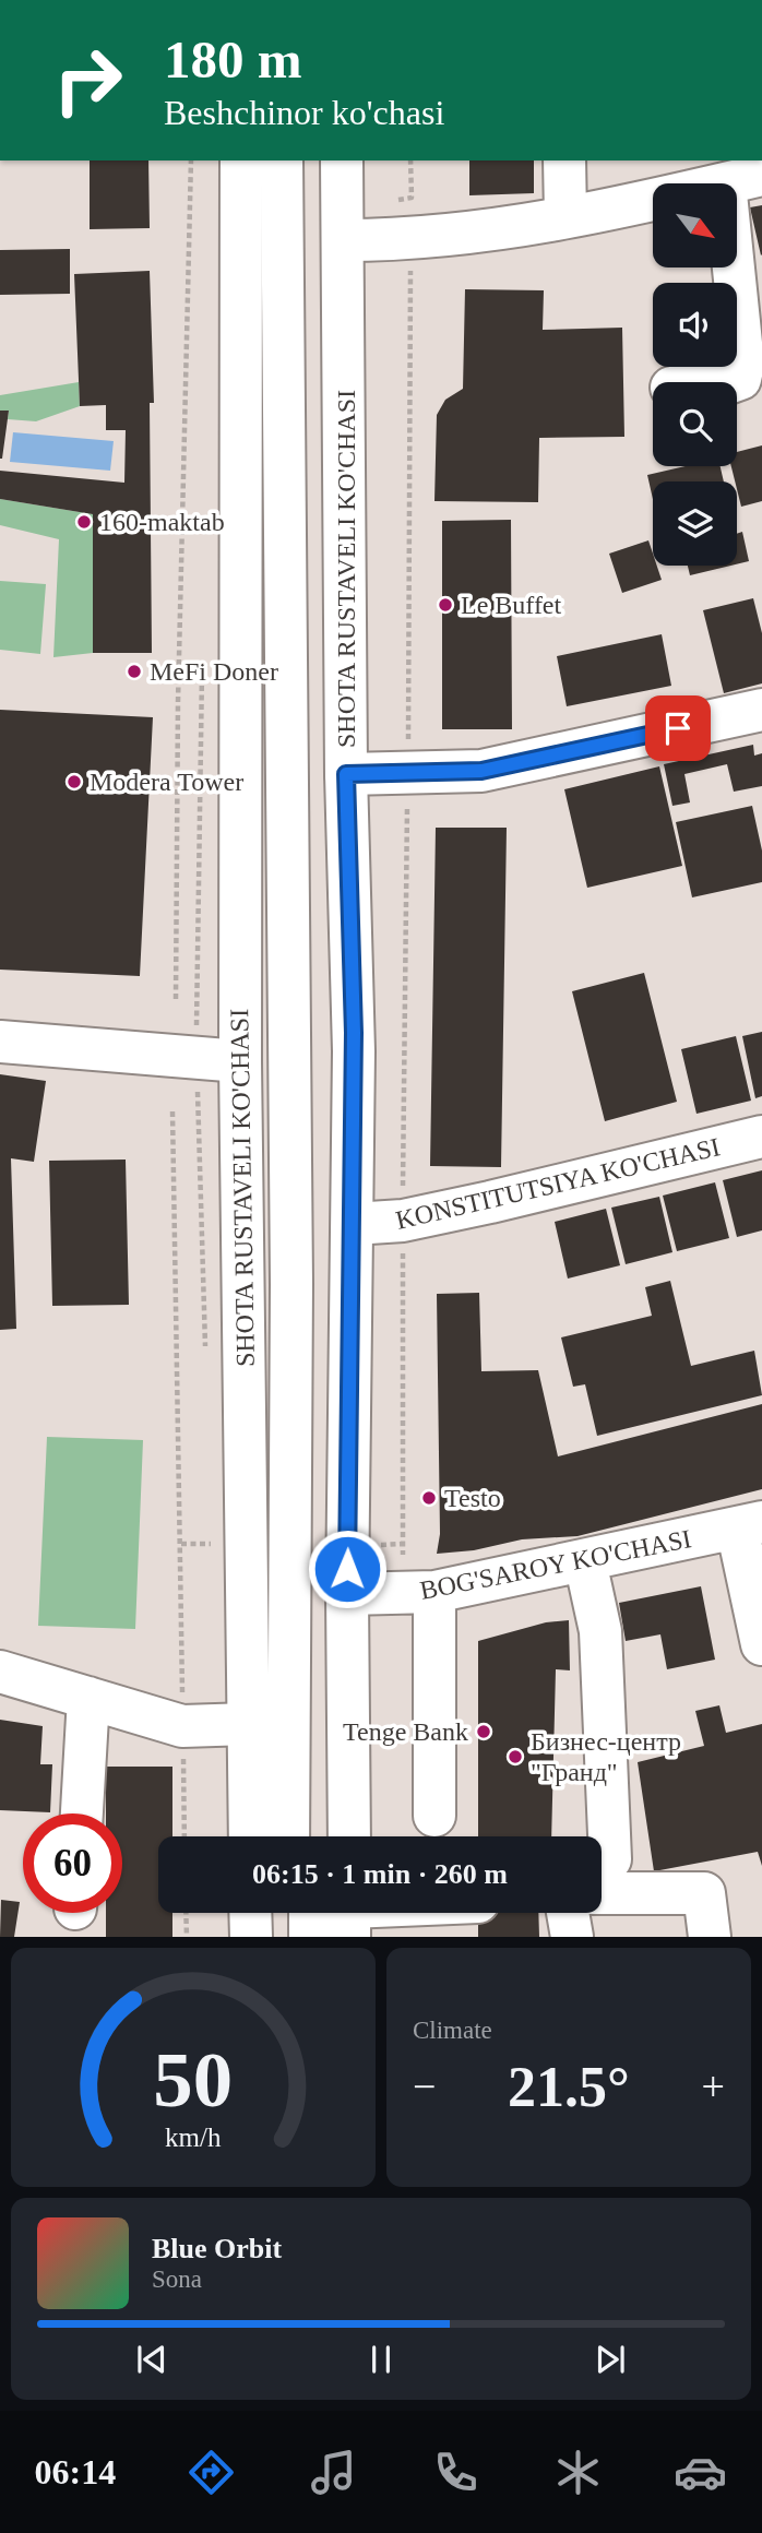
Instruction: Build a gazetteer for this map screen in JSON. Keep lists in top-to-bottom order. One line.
{"streets":{"main road":["SHOTA RUSTAVELI KO'CHASI","KONSTITUTSIYA KO'CHASI","BOG'SAROY KO'CHASI"]},"crossings":[["SHOTA RUSTAVELI KO'CHASI","KONSTITUTSIYA KO'CHASI"],["SHOTA RUSTAVELI KO'CHASI","BOG'SAROY KO'CHASI"]],"places":["160-maktab","Le Buffet","MeFi Doner","Modera Tower","Testo","Tenge Bank","Бизнес-центр \"Гранд\""],"north":"bottom right","page":{"turn":["180 m","Beshchinor ko'chasi"],"limit":"60","trip":"06:15 · 1 min · 260 m","tile":"Climate","heat":["−","21.5°","+"],"song":["Blue Orbit","Sona"],"tabs":"06:14","gauge":["50","km/h"]}}
